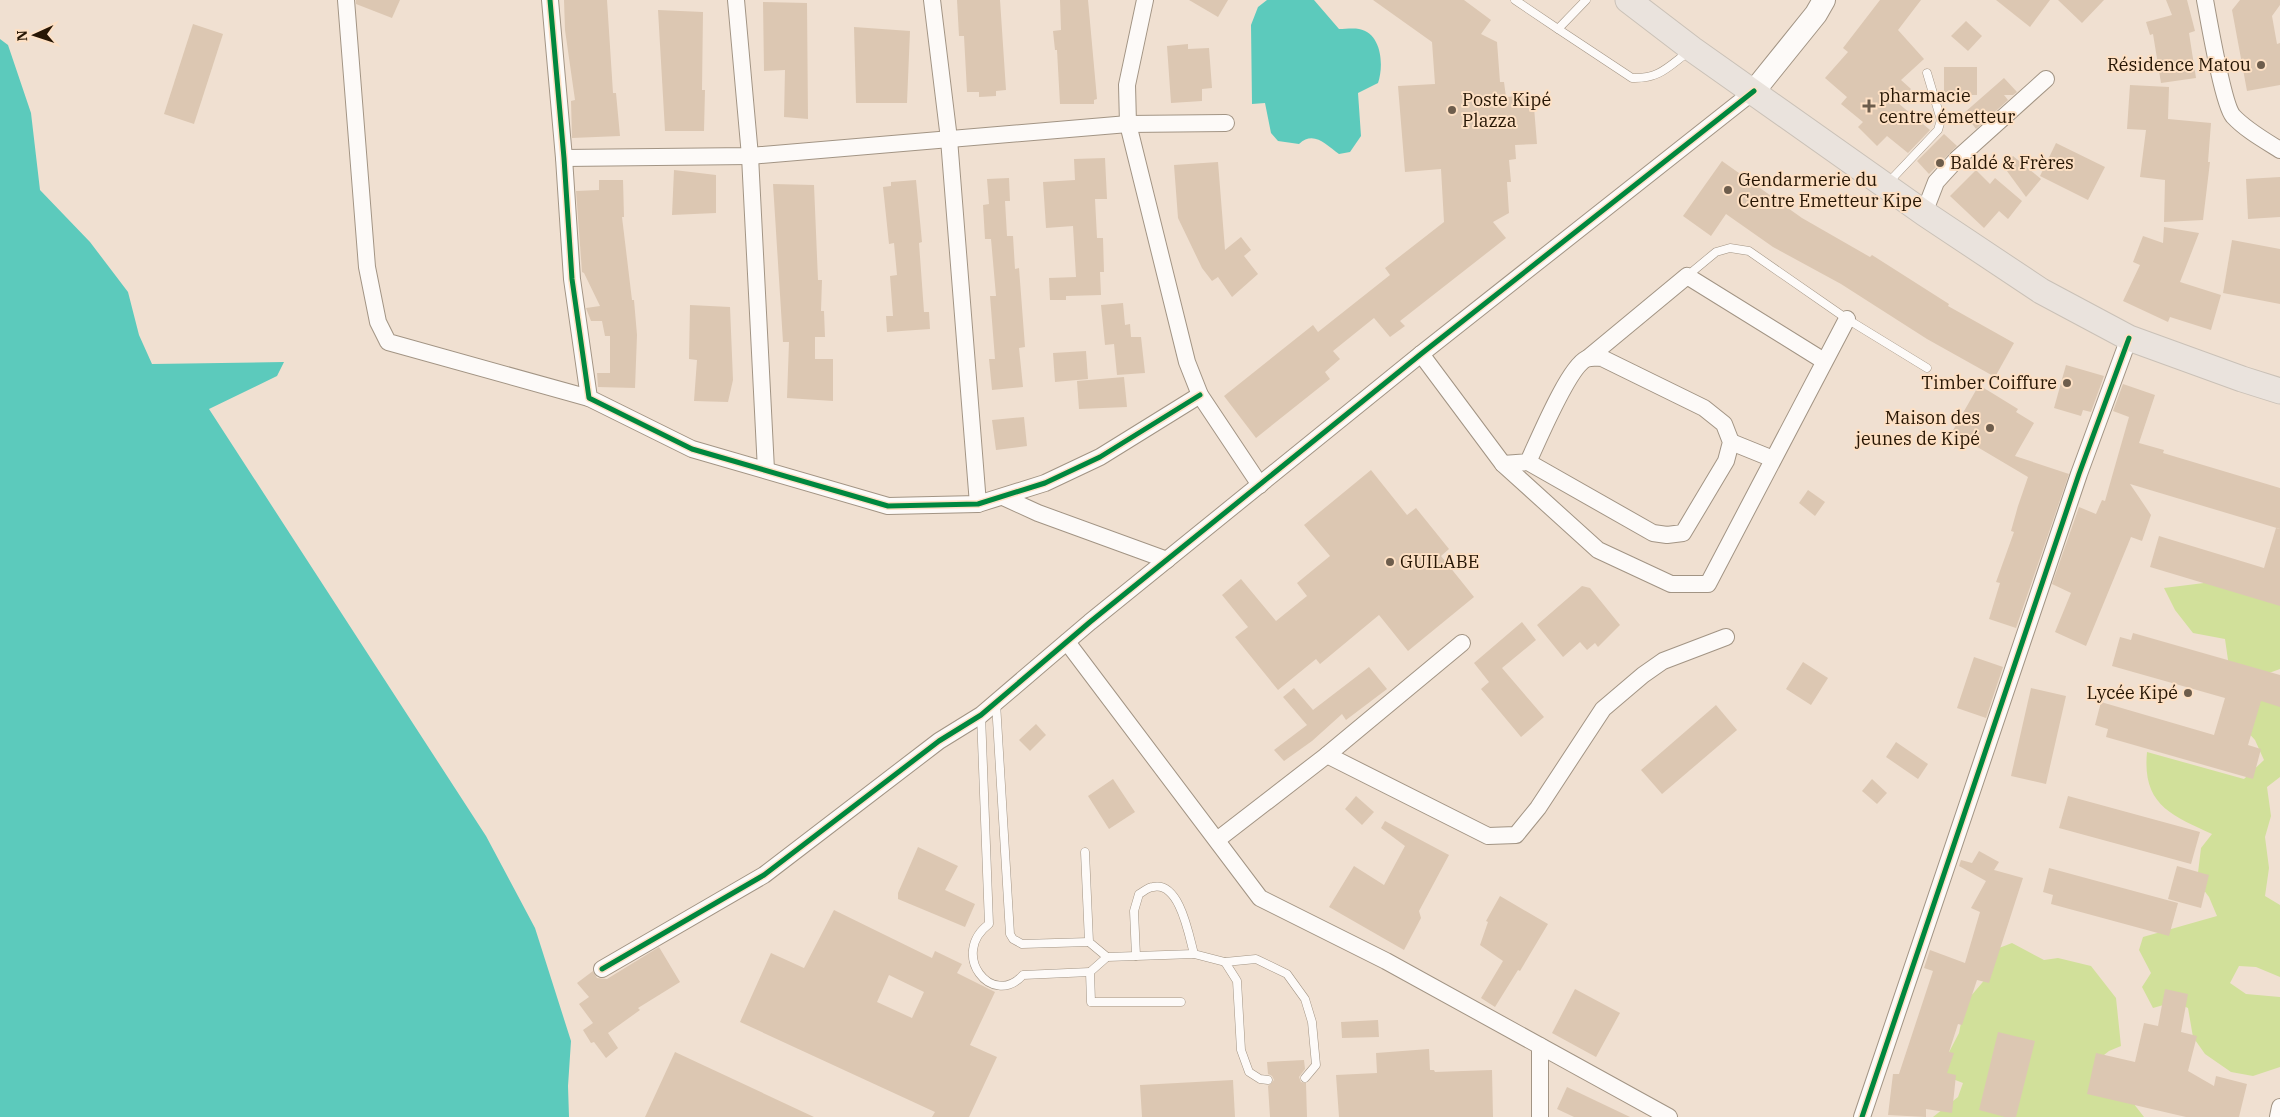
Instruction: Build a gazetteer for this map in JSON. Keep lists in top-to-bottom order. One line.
{"places":{"other":["Résidence Matou","Poste Kipé Plazza","Baldé & Frères","Gendarmerie du Centre Emetteur Kipe","Timber Coiffure","Maison des jeunes de Kipé","GUILABE","Lycée Kipé"],"health":["pharmacie centre émetteur"]},"north":"left"}
